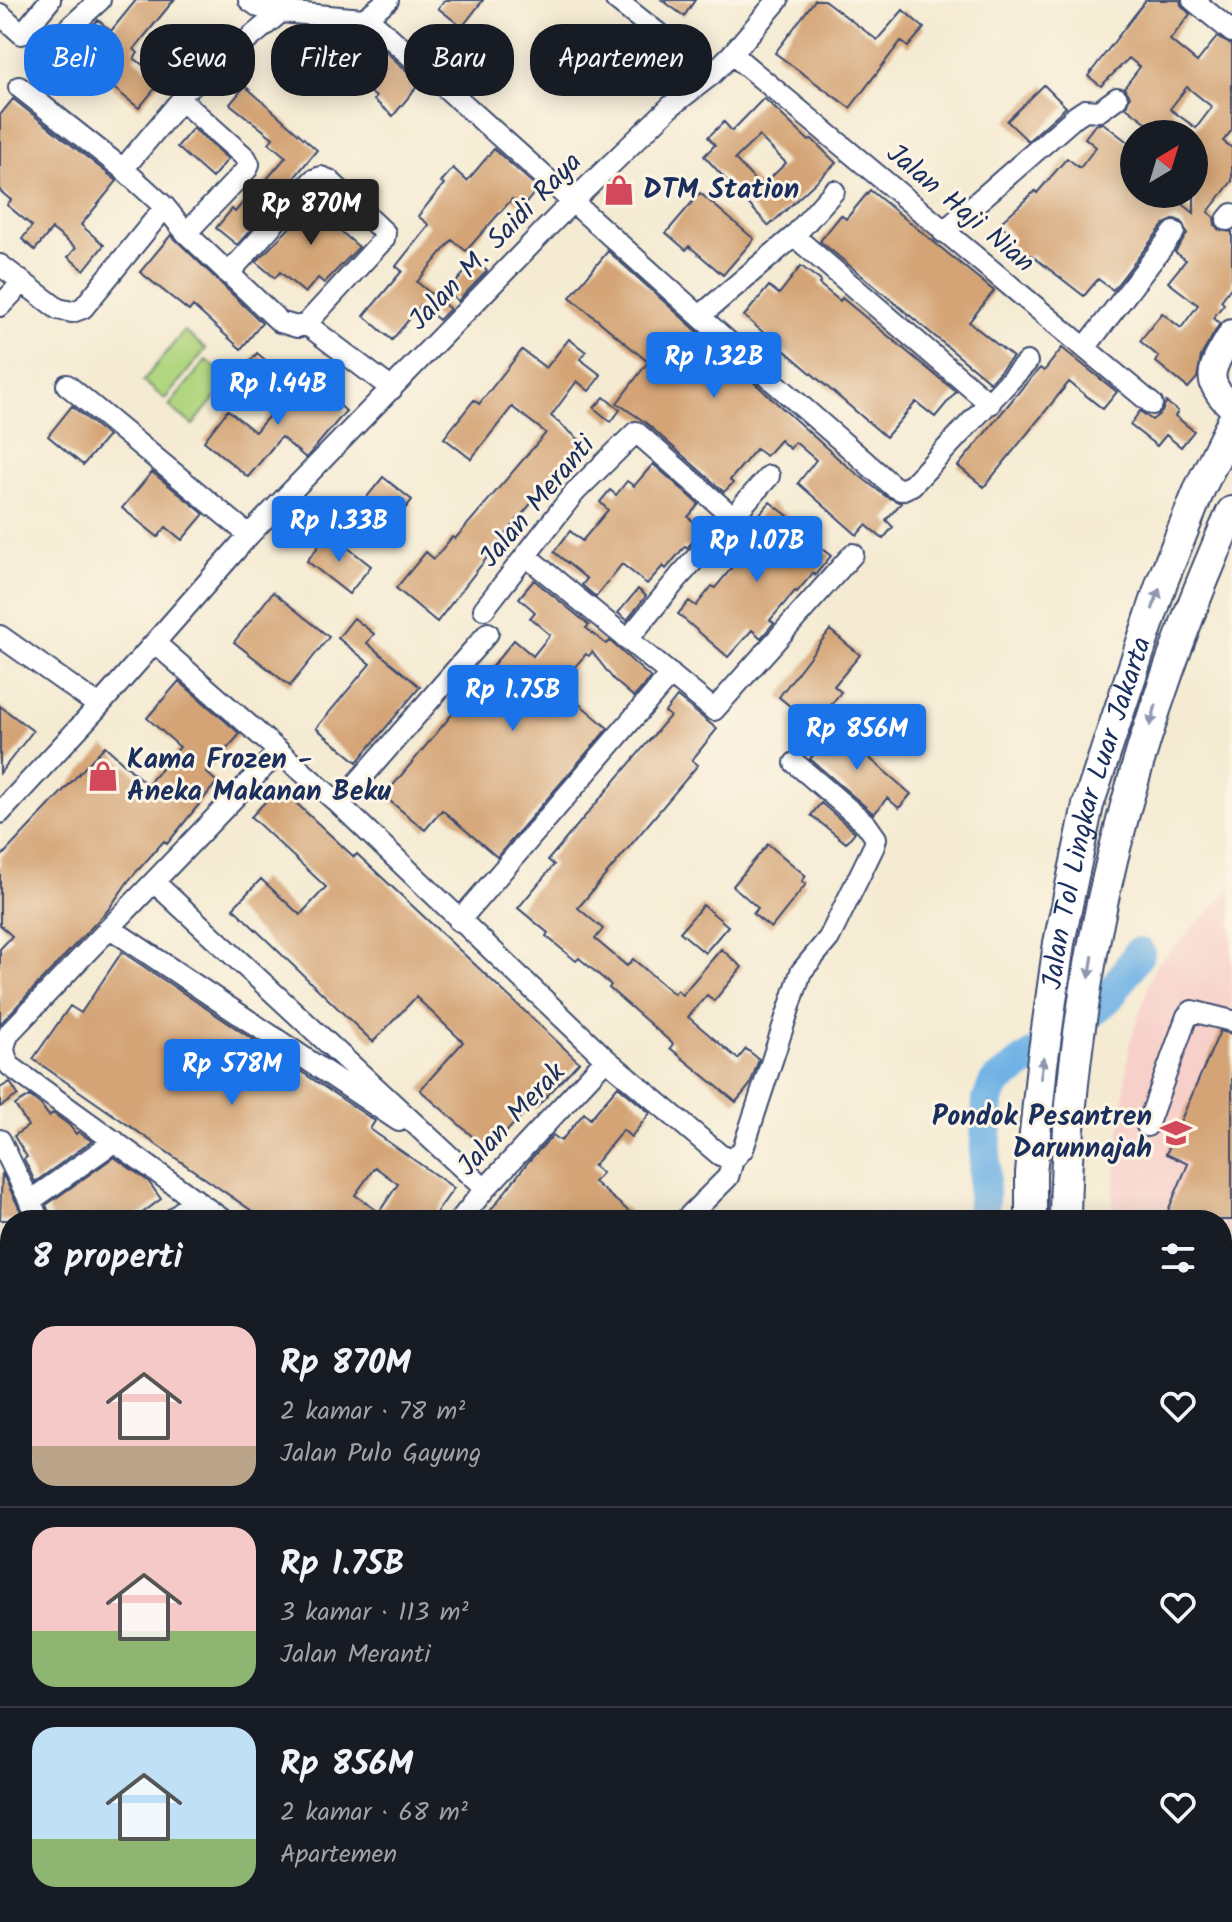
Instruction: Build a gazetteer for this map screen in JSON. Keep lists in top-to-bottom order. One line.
{"streets":{"highway":["Jalan Tol Lingkar Luar Jakarta"],"street":["Jalan Haji Nian","Jalan M. Saidi Raya","Jalan Meranti","Jalan Merak"]},"crossings":[["Jalan Haji Nian","Jalan M. Saidi Raya"]],"places":{"shop":["DTM Station","Kama Frozen - Aneka Makanan Beku"],"school or university":["Pondok Pesantren Darunnajah"]},"north":"top right","page":{"chip":["Beli","Sewa","Filter","Baru","Apartemen"],"price":["Rp 870M","Rp 1.32B","Rp 1.44B","Rp 1.33B","Rp 1.07B","Rp 1.75B","Rp 856M","Rp 578M"],"heading":"8 properti","list":[{"name":"Rp 870M","note":"2 kamar · 78 m² · Jalan Pulo Gayung"},{"name":"Rp 1.75B","note":"3 kamar · 113 m² · Jalan Meranti"},{"name":"Rp 856M","note":"2 kamar · 68 m² · Apartemen"}]}}
